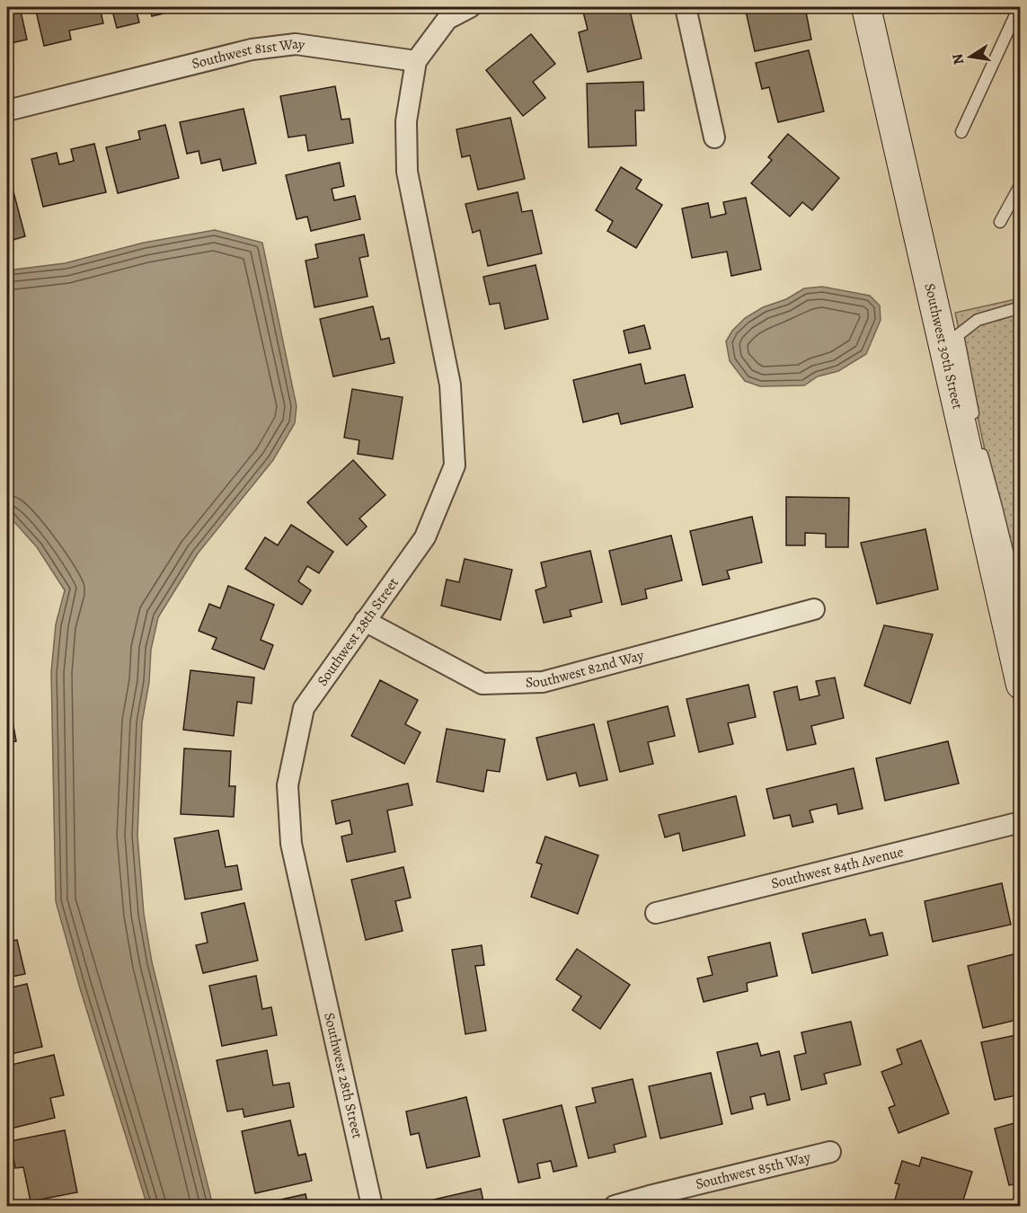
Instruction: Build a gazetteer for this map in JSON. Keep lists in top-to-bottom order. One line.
{"streets":{"street":["Southwest 81st Way","Southwest 30th Street","Southwest 28th Street","Southwest 82nd Way","Southwest 84th Avenue","Southwest 85th Way"]},"crossings":[["Southwest 81st Way","Southwest 28th Street"],["Southwest 28th Street","Southwest 82nd Way"]],"north":"left"}
